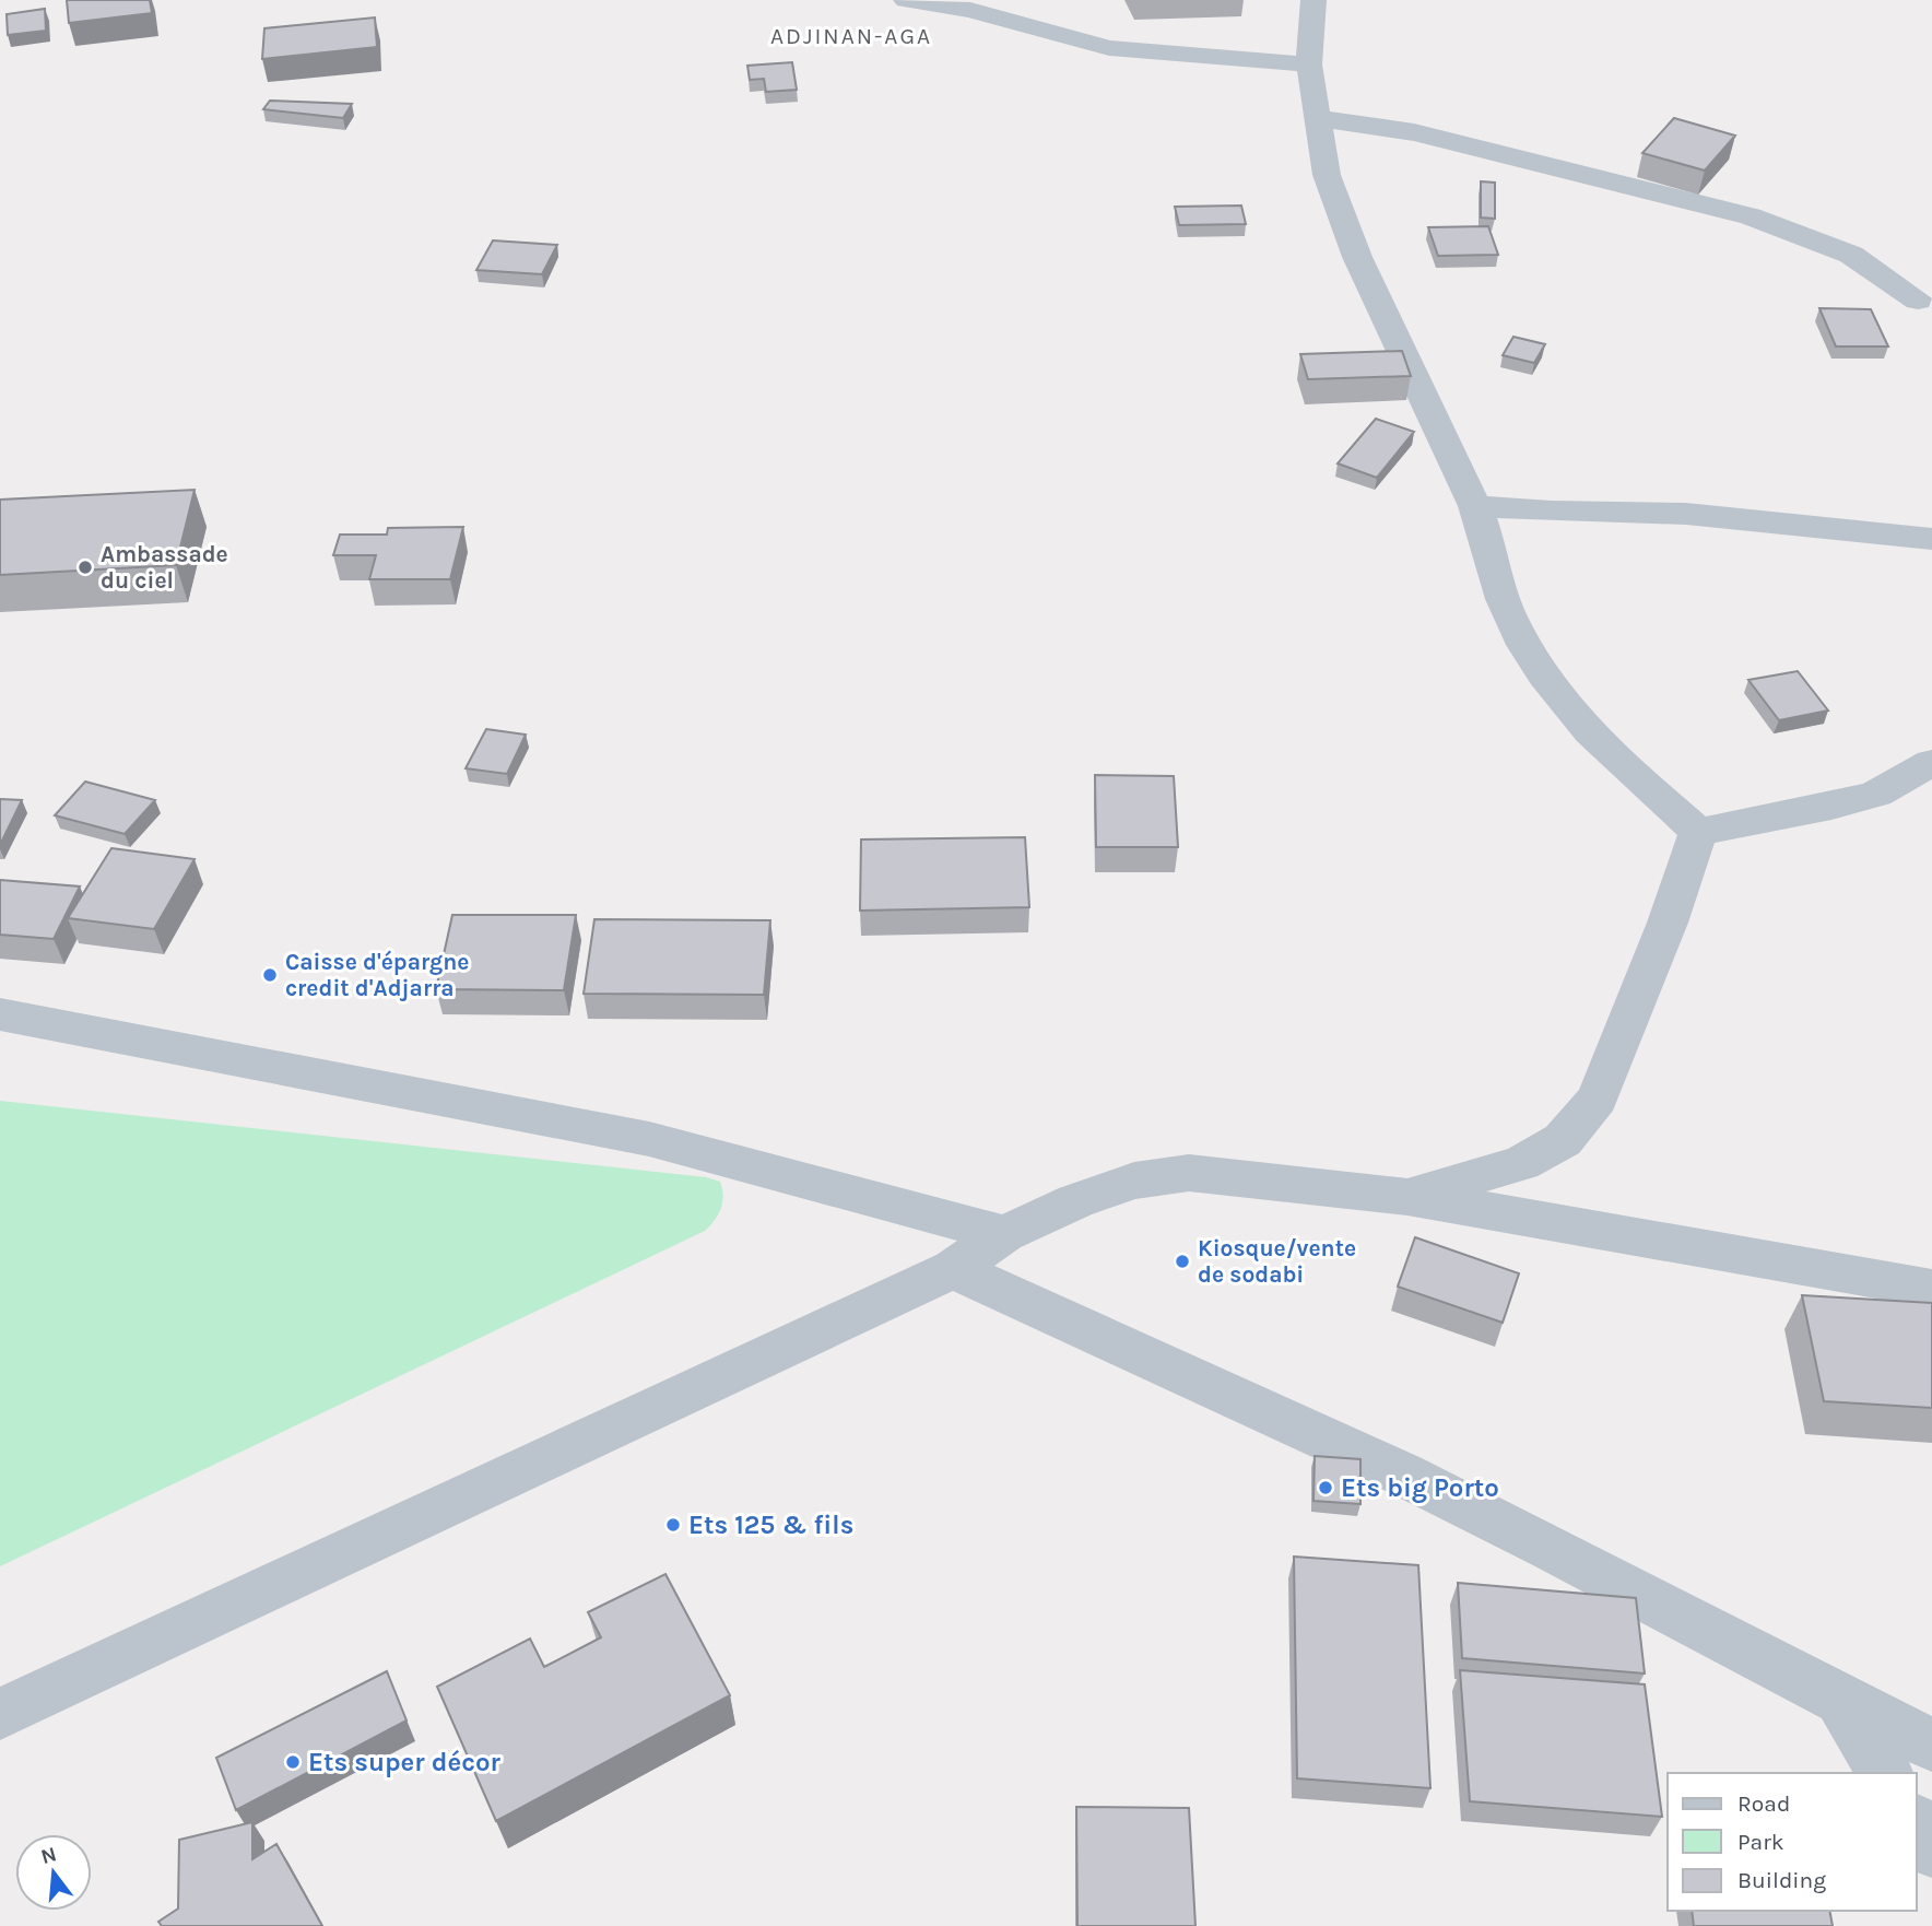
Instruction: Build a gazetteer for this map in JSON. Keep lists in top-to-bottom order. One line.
{"districts":["ADJINAN-AGA"],"places":["Ambassade du ciel","Caisse d'épargne credit d'Adjarra","Kiosque/vente de sodabi","Ets big Porto","Ets 125 & fils","Ets super décor"],"legend":["Road","Park","Building"],"north":"top"}
